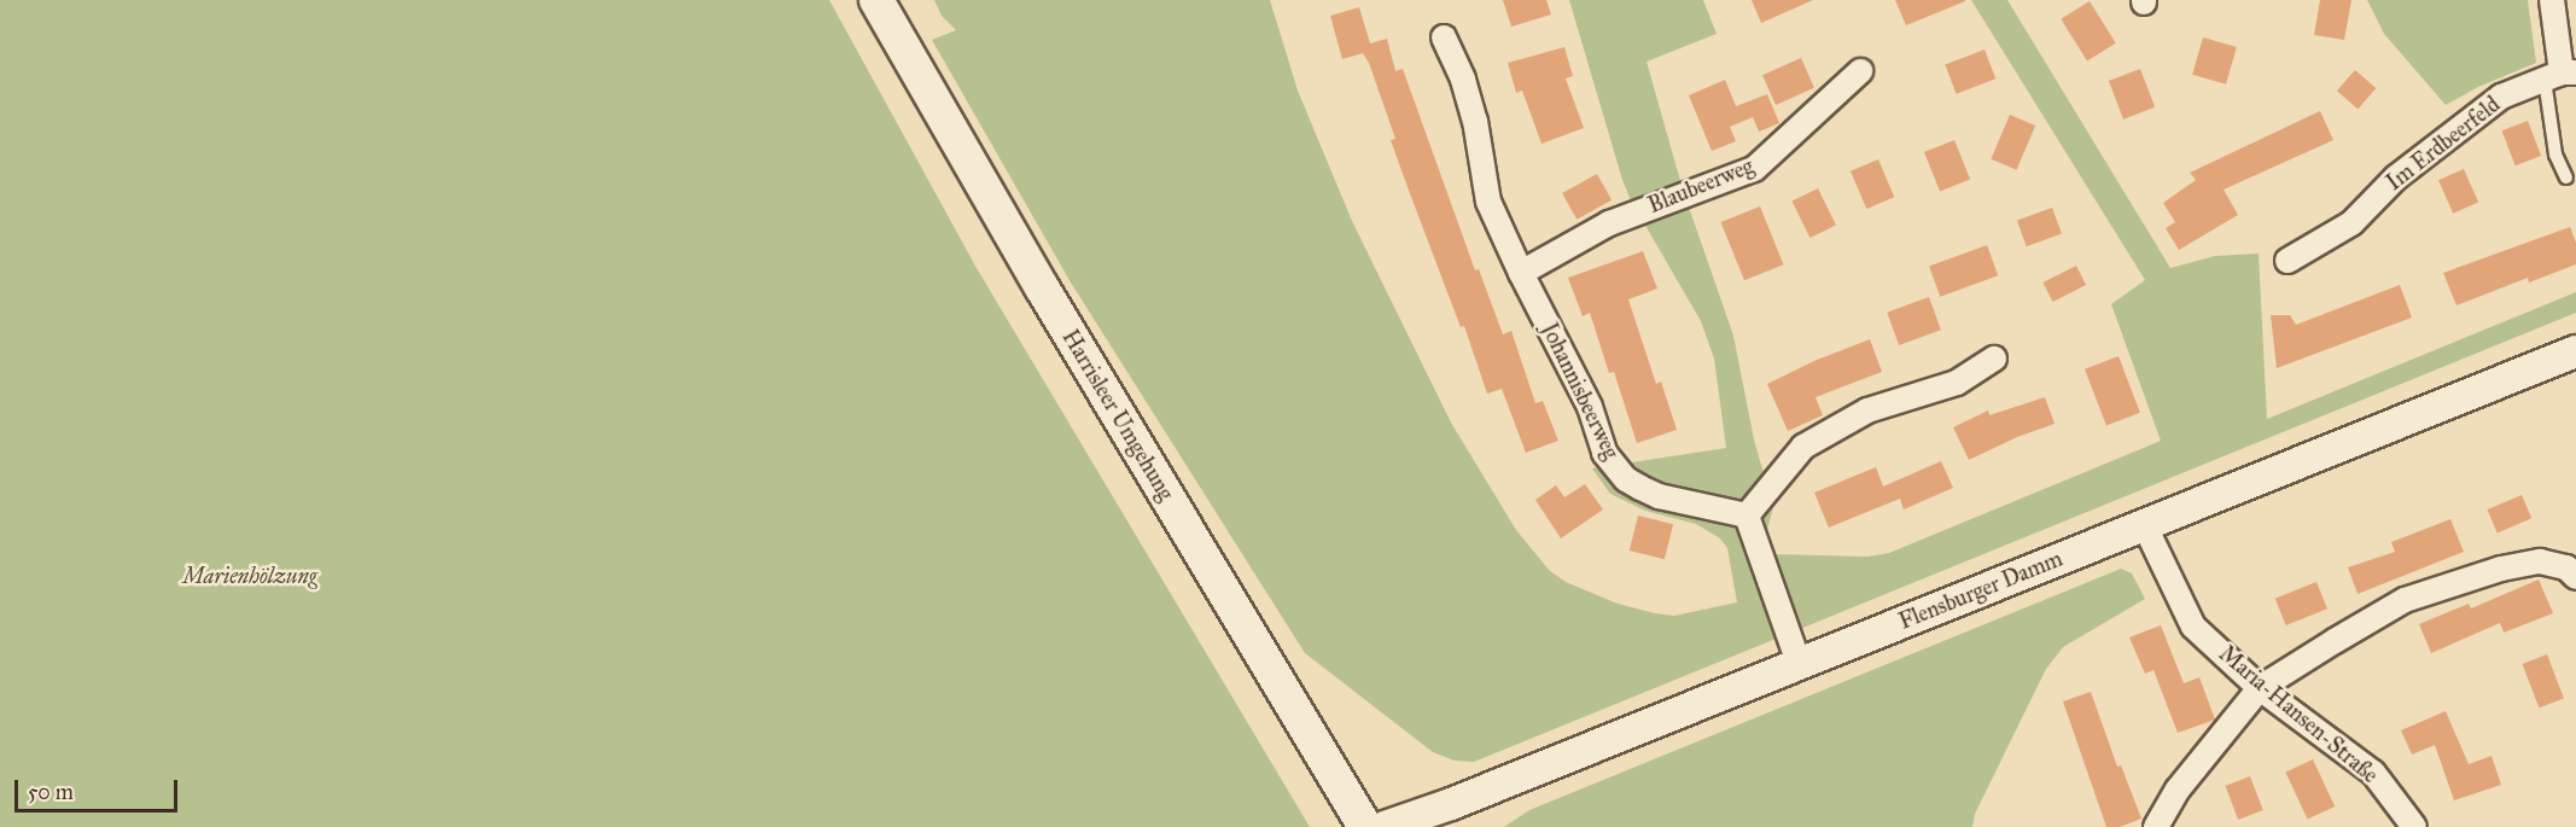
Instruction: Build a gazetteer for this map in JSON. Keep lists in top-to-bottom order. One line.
{"streets":{"main road":["Harrisleer Umgehung"],"street":["Im Erdbeerfeld","Blaubeerweg","Johannisbeerweg","Flensburger Damm","Maria-Hansen-Straße"]},"crossings":[["Blaubeerweg","Johannisbeerweg"],["Flensburger Damm","Maria-Hansen-Straße"]],"parks":["Marienhölzung"],"scale_bar":"50 m"}
